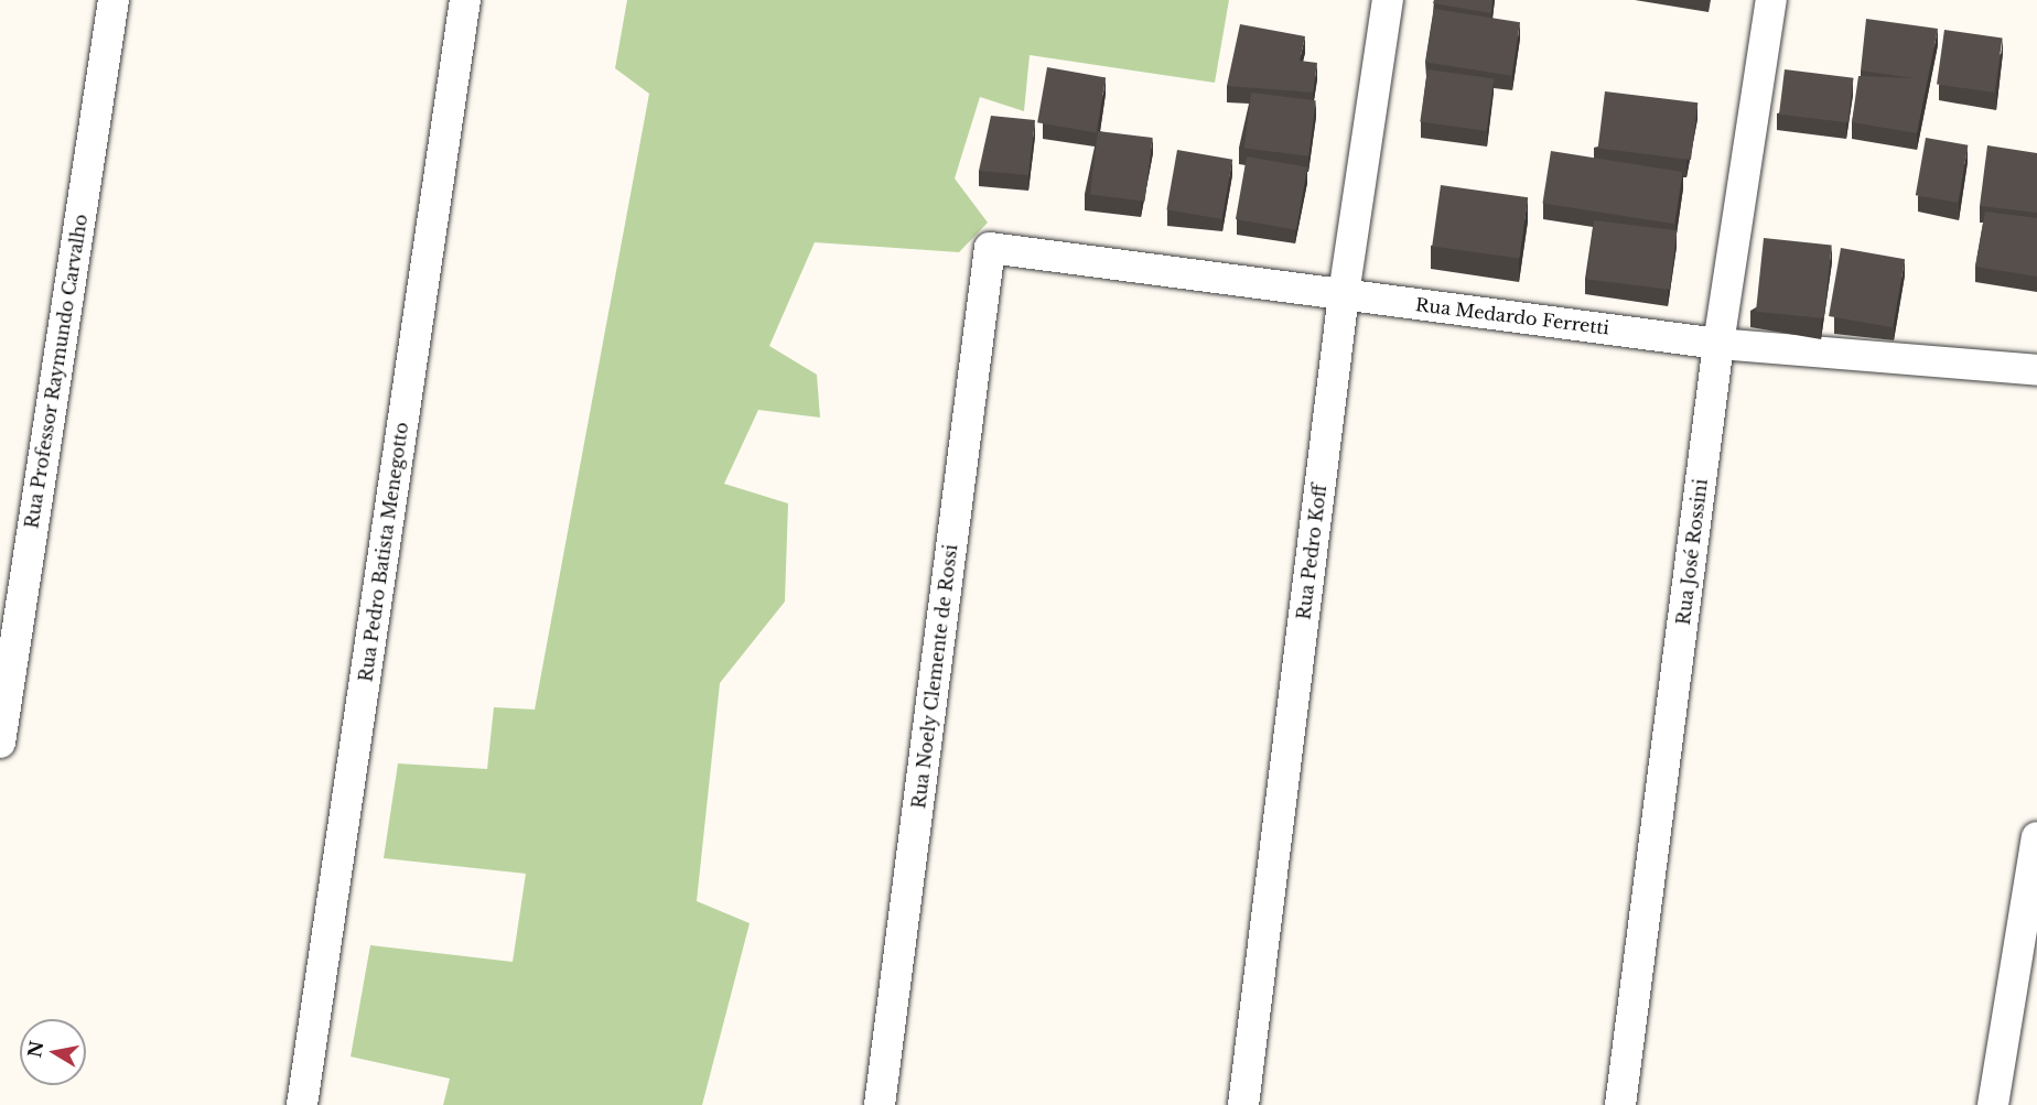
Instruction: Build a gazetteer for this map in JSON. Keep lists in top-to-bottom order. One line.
{"streets":{"street":["Rua Medardo Ferretti","Rua Professor Raymundo Carvalho","Rua Pedro Batista Menegotto","Rua Pedro Koff","Rua José Rossini","Rua Noely Clemente de Rossi"]},"crossings":[["Rua Medardo Ferretti","Rua Pedro Koff"],["Rua Medardo Ferretti","Rua José Rossini"],["Rua Medardo Ferretti","Rua Noely Clemente de Rossi"]],"north":"left"}
